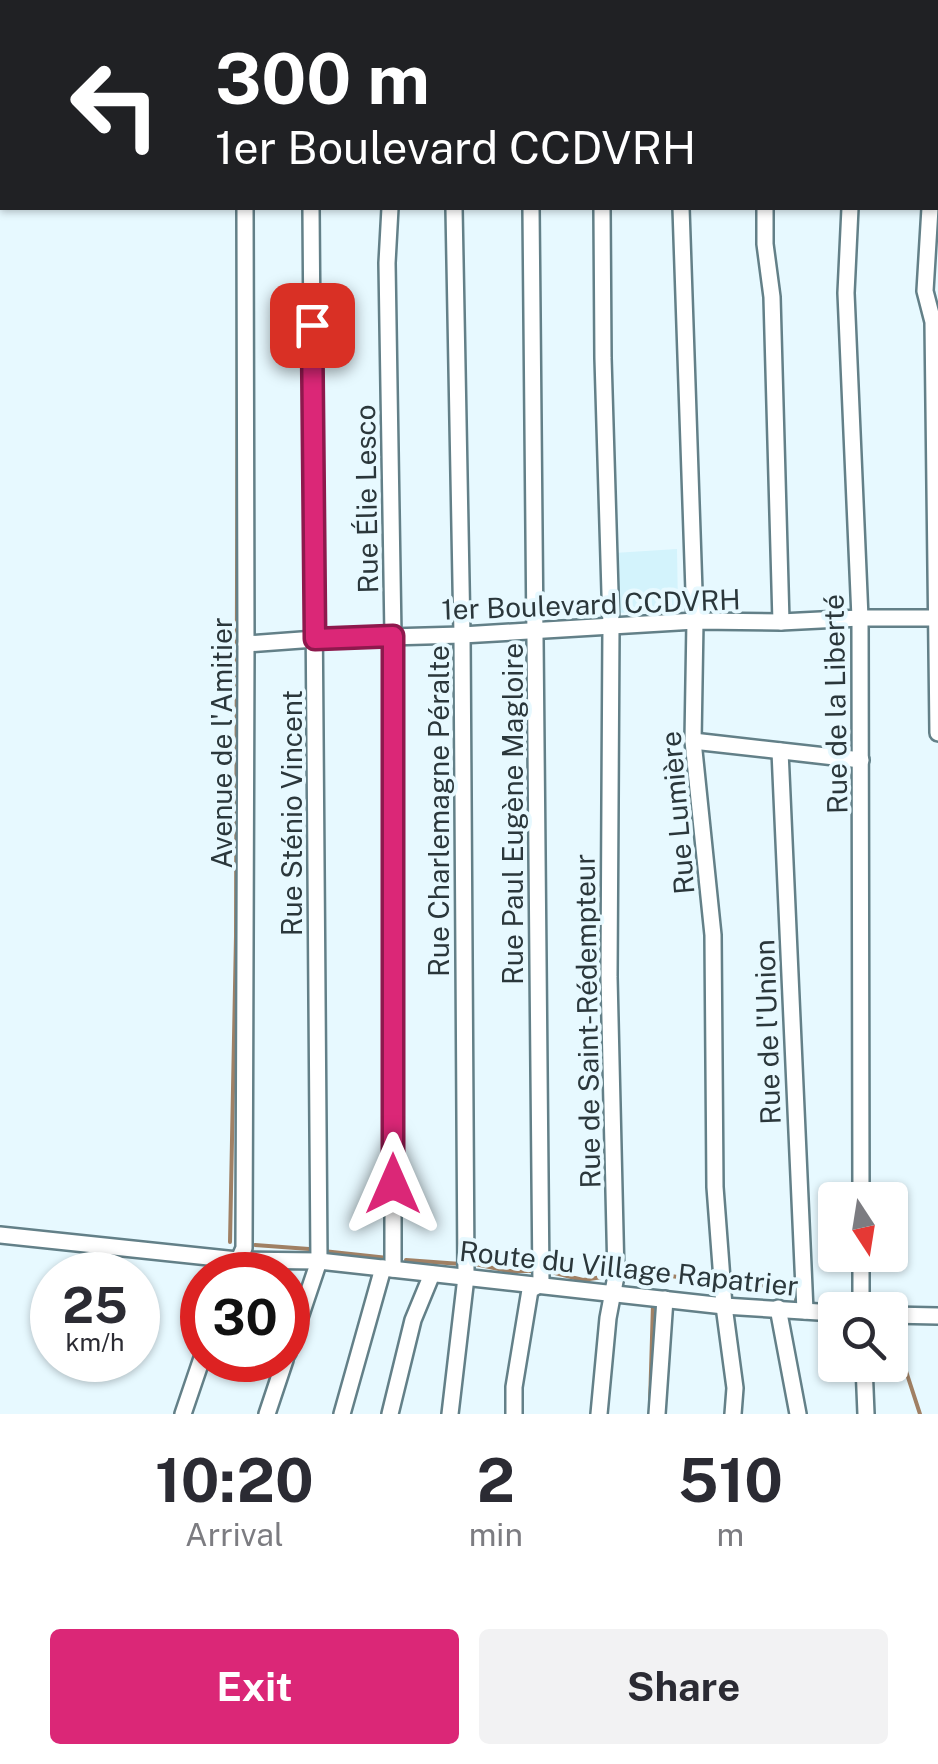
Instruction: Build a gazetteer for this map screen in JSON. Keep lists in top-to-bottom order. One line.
{"streets":{"street":["Rue Élie Lesco","1er Boulevard CCDVRH","Rue de la Liberté","Avenue de l'Amitier","Rue Charlemagne Péralte","Rue Sténio Vincent","Rue Lumière","Rue Paul Eugène Magloire","Rue de Saint-Rédempteur","Rue de l'Union","Route du Village Rapatrier"]},"crossings":[["Rue Élie Lesco","1er Boulevard CCDVRH"],["Rue Élie Lesco","Route du Village Rapatrier"],["1er Boulevard CCDVRH","Rue de la Liberté"],["1er Boulevard CCDVRH","Avenue de l'Amitier"],["1er Boulevard CCDVRH","Rue Charlemagne Péralte"],["1er Boulevard CCDVRH","Rue Sténio Vincent"],["1er Boulevard CCDVRH","Rue Lumière"],["1er Boulevard CCDVRH","Rue Paul Eugène Magloire"],["1er Boulevard CCDVRH","Rue de Saint-Rédempteur"],["Rue Charlemagne Péralte","Route du Village Rapatrier"],["Rue Sténio Vincent","Route du Village Rapatrier"],["Rue Lumière","Route du Village Rapatrier"],["Rue Paul Eugène Magloire","Route du Village Rapatrier"],["Rue de Saint-Rédempteur","Route du Village Rapatrier"],["Rue de l'Union","Route du Village Rapatrier"]],"north":"bottom","page":{"turn":["300 m","1er Boulevard CCDVRH"],"speed":"25 km/h","limit":"30","eta":["10:20","Arrival","2","min","510","m"],"buttons":["Exit","Share"]}}
